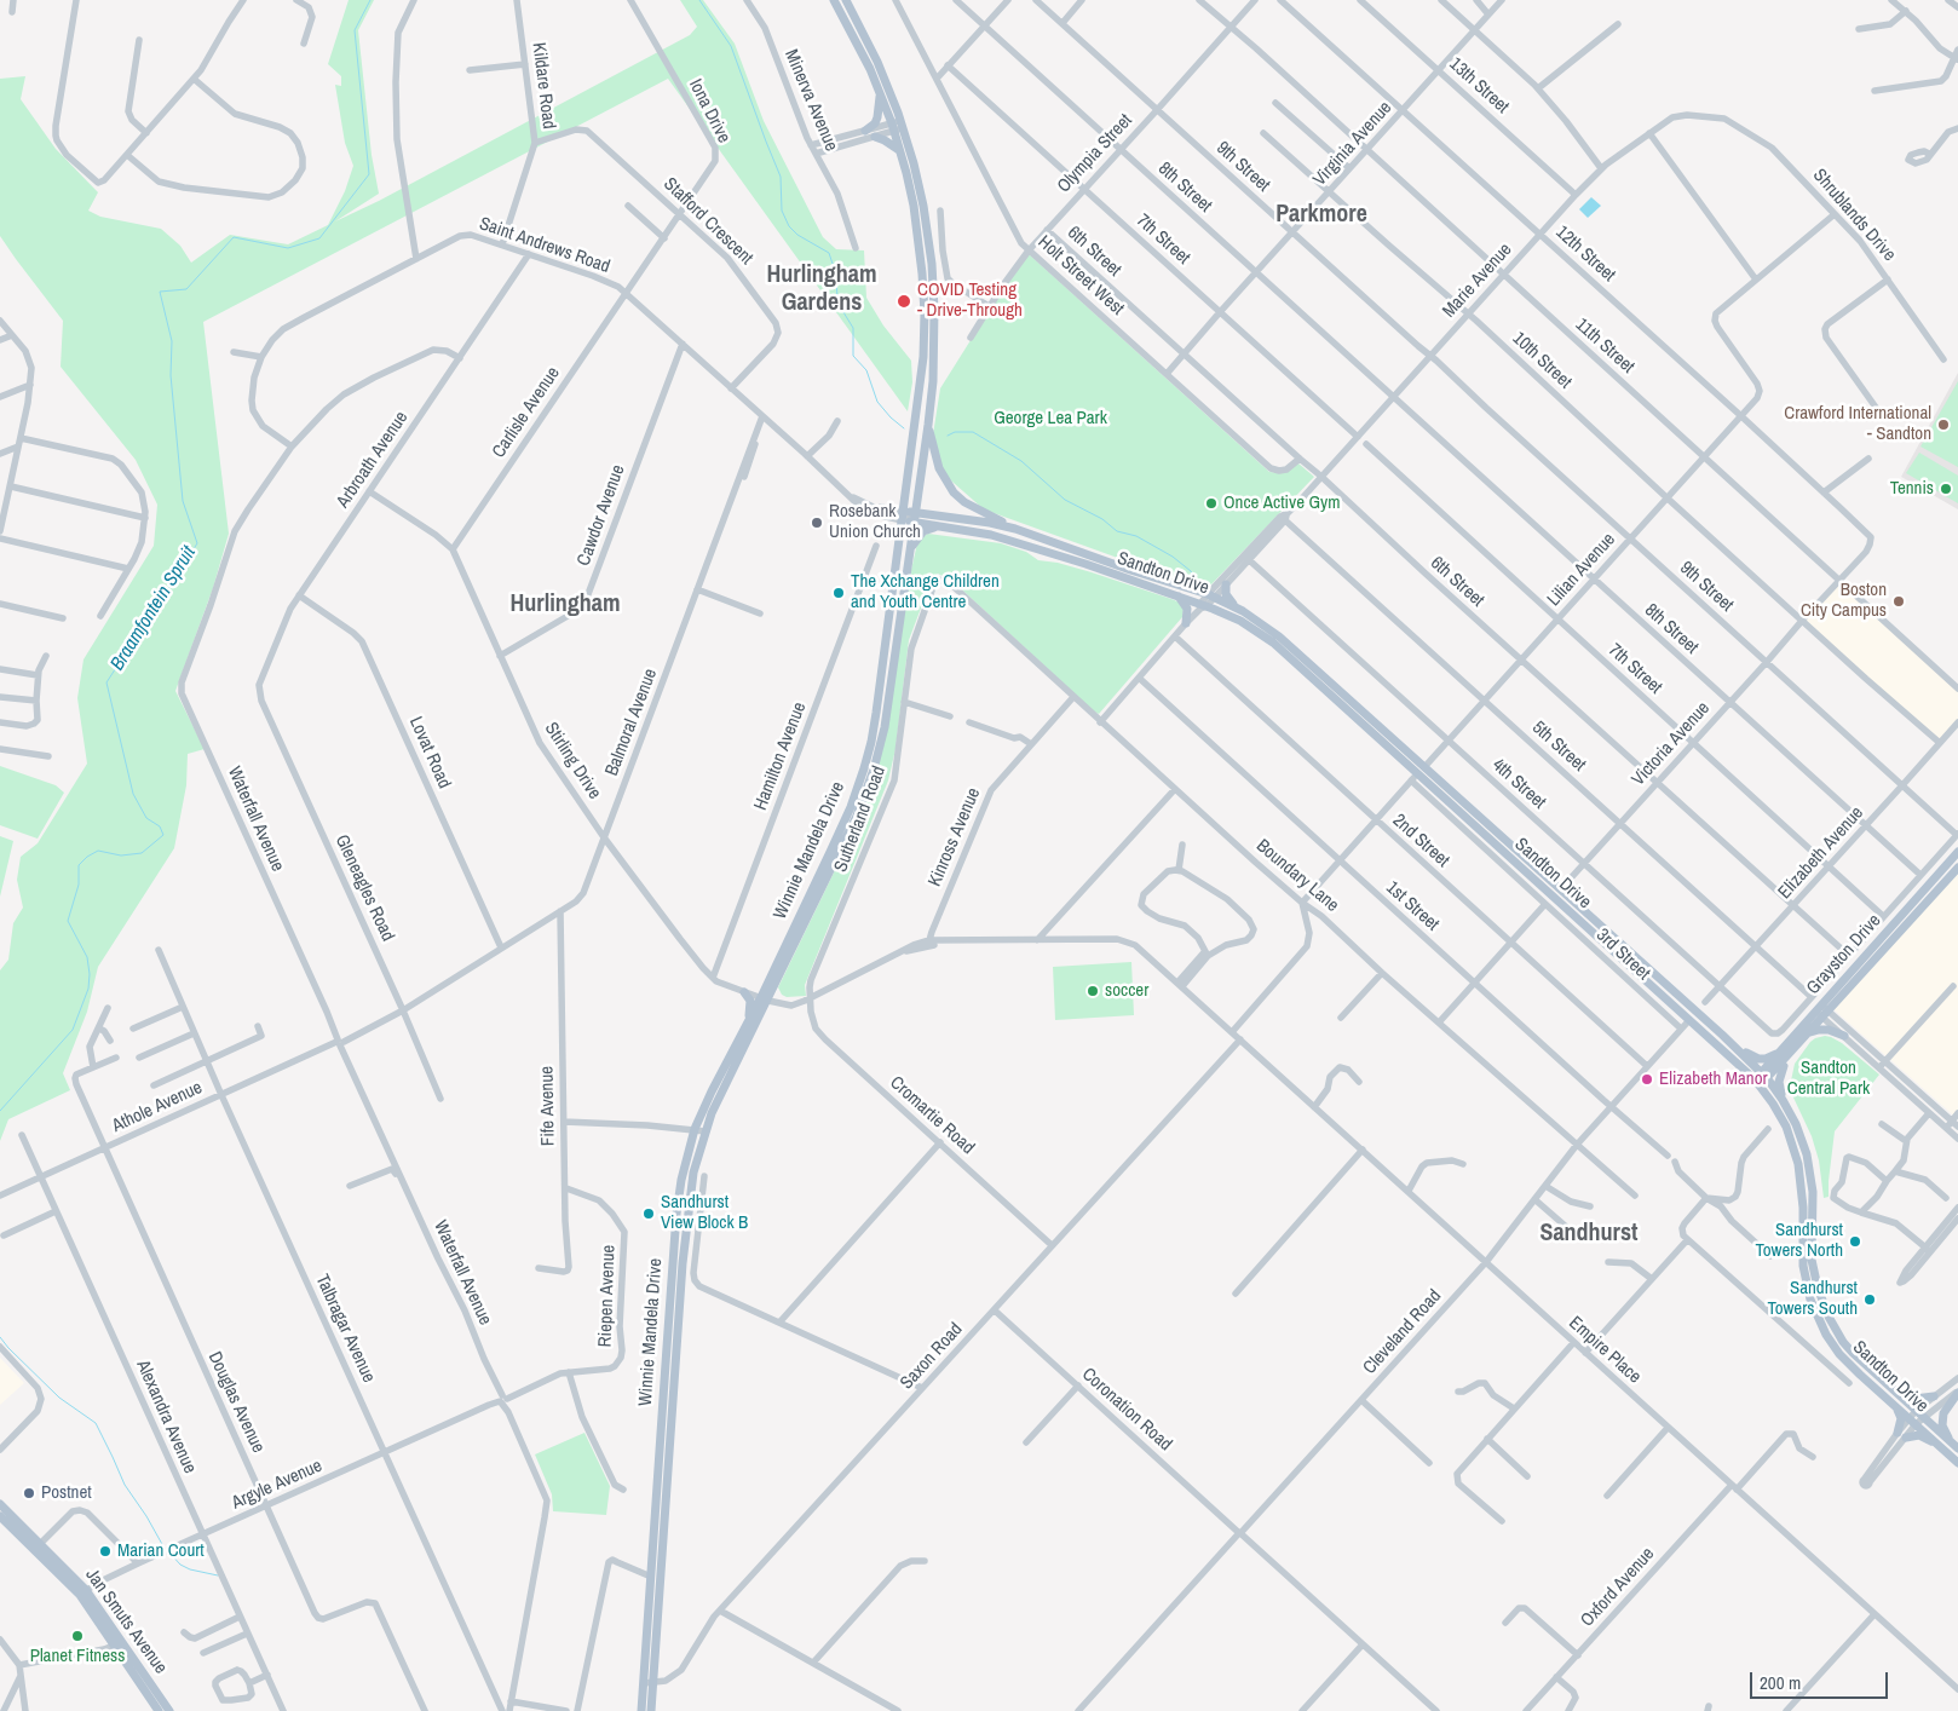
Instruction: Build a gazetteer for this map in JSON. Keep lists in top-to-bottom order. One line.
{"streets":{"main road":["Sandton Drive","Winnie Mandela Drive","Grayston Drive","Jan Smuts Avenue"],"street":["Kildare Road","13th Street","Minerva Avenue","Iona Drive","Virginia Avenue","Olympia Street","9th Street","8th Street","Shrublands Drive","Stafford Crescent","7th Street","Saint Andrews Road","6th Street","12th Street","Holt Street West","Marie Avenue","11th Street","10th Street","Carlisle Avenue","Arbroath Avenue","Cawdor Avenue","Lilian Avenue","Balmoral Avenue","Victoria Avenue","5th Street","Lovat Road","Hamilton Avenue","Stirling Drive","4th Street","Waterfall Avenue","Sutherland Road","Kinross Avenue","2nd Street","Elizabeth Avenue","Boundary Lane","Gleneagles Road","1st Street","3rd Street","Fife Avenue","Athole Avenue","Cromartie Road","Riepen Avenue","Talbragar Avenue","Cleveland Road","Empire Place","Saxon Road","Douglas Avenue","Coronation Road","Alexandra Avenue","Argyle Avenue","Oxford Avenue"]},"crossings":[["Kildare Road","Stafford Crescent"],["Kildare Road","Saint Andrews Road"],["13th Street","Virginia Avenue"],["13th Street","Marie Avenue"],["Iona Drive","Stafford Crescent"],["Iona Drive","Saint Andrews Road"],["Iona Drive","Carlisle Avenue"],["Virginia Avenue","9th Street"],["Virginia Avenue","8th Street"],["Virginia Avenue","7th Street"],["Virginia Avenue","6th Street"],["Virginia Avenue","12th Street"],["Virginia Avenue","Holt Street West"],["Virginia Avenue","11th Street"],["Virginia Avenue","10th Street"],["Olympia Street","9th Street"],["Olympia Street","8th Street"],["Olympia Street","7th Street"],["Olympia Street","6th Street"],["Olympia Street","Holt Street West"],["Olympia Street","11th Street"],["9th Street","Marie Avenue"],["9th Street","Lilian Avenue"],["9th Street","Victoria Avenue"],["9th Street","Elizabeth Avenue"],["8th Street","Marie Avenue"],["8th Street","Lilian Avenue"],["8th Street","Victoria Avenue"],["8th Street","Elizabeth Avenue"],["Shrublands Drive","Marie Avenue"],["Stafford Crescent","Saint Andrews Road"],["7th Street","Marie Avenue"],["7th Street","Lilian Avenue"],["7th Street","Victoria Avenue"],["7th Street","Elizabeth Avenue"],["Saint Andrews Road","Carlisle Avenue"],["Saint Andrews Road","Arbroath Avenue"],["Saint Andrews Road","Cawdor Avenue"],["Saint Andrews Road","Balmoral Avenue"],["Saint Andrews Road","Waterfall Avenue"],["Saint Andrews Road","Winnie Mandela Drive"],["6th Street","Holt Street West"],["6th Street","Marie Avenue"],["6th Street","Lilian Avenue"],["6th Street","Victoria Avenue"],["6th Street","Elizabeth Avenue"],["12th Street","Marie Avenue"],["12th Street","Lilian Avenue"],["12th Street","Victoria Avenue"],["Marie Avenue","11th Street"],["Marie Avenue","10th Street"],["Marie Avenue","Sandton Drive"],["Marie Avenue","5th Street"],["Marie Avenue","4th Street"],["11th Street","Lilian Avenue"],["11th Street","Victoria Avenue"],["10th Street","Lilian Avenue"],["10th Street","Victoria Avenue"],["Carlisle Avenue","Stirling Drive"],["Arbroath Avenue","Lovat Road"],["Arbroath Avenue","Waterfall Avenue"],["Arbroath Avenue","Gleneagles Road"],["Cawdor Avenue","Stirling Drive"],["Lilian Avenue","Sandton Drive"],["Lilian Avenue","5th Street"],["Lilian Avenue","4th Street"],["Sandton Drive","Winnie Mandela Drive"],["Sandton Drive","3rd Street"],["Sandton Drive","Grayston Drive"],["Balmoral Avenue","Lovat Road"],["Balmoral Avenue","Stirling Drive"],["Balmoral Avenue","Gleneagles Road"],["Balmoral Avenue","Fife Avenue"],["Balmoral Avenue","Athole Avenue"],["Victoria Avenue","5th Street"],["Victoria Avenue","4th Street"],["5th Street","4th Street"],["5th Street","Elizabeth Avenue"],["Hamilton Avenue","Stirling Drive"],["Stirling Drive","Winnie Mandela Drive"],["4th Street","Elizabeth Avenue"],["Waterfall Avenue","Athole Avenue"],["Waterfall Avenue","Riepen Avenue"],["Waterfall Avenue","Argyle Avenue"],["Sutherland Road","Boundary Lane"],["Sutherland Road","Cromartie Road"],["Kinross Avenue","Boundary Lane"],["Winnie Mandela Drive","Saxon Road"],["Boundary Lane","Cleveland Road"],["Gleneagles Road","Athole Avenue"],["Fife Avenue","Riepen Avenue"],["Athole Avenue","Talbragar Avenue"],["Athole Avenue","Douglas Avenue"],["Athole Avenue","Alexandra Avenue"],["Cromartie Road","Saxon Road"],["Riepen Avenue","Argyle Avenue"],["Talbragar Avenue","Argyle Avenue"],["Cleveland Road","Empire Place"],["Cleveland Road","Coronation Road"],["Empire Place","Saxon Road"],["Empire Place","Oxford Avenue"],["Saxon Road","Coronation Road"],["Douglas Avenue","Argyle Avenue"],["Alexandra Avenue","Argyle Avenue"],["Argyle Avenue","Jan Smuts Avenue"]],"districts":["Parkmore","Hurlingham Gardens","Hurlingham","Sandhurst"],"water":["Braamfontein Spruit"],"parks":["George Lea Park","Sandton Central Park"],"places":["COVID Testing - Drive-Through","Crawford International - Sandton","Tennis","Once Active Gym","Rosebank Union Church","The Xchange Children and Youth Centre","Boston City Campus","soccer","Elizabeth Manor","Sandhurst View Block B","Sandhurst Towers North","Sandhurst Towers South","Postnet","Marian Court","Planet Fitness"],"scale_bar":"200 m"}
